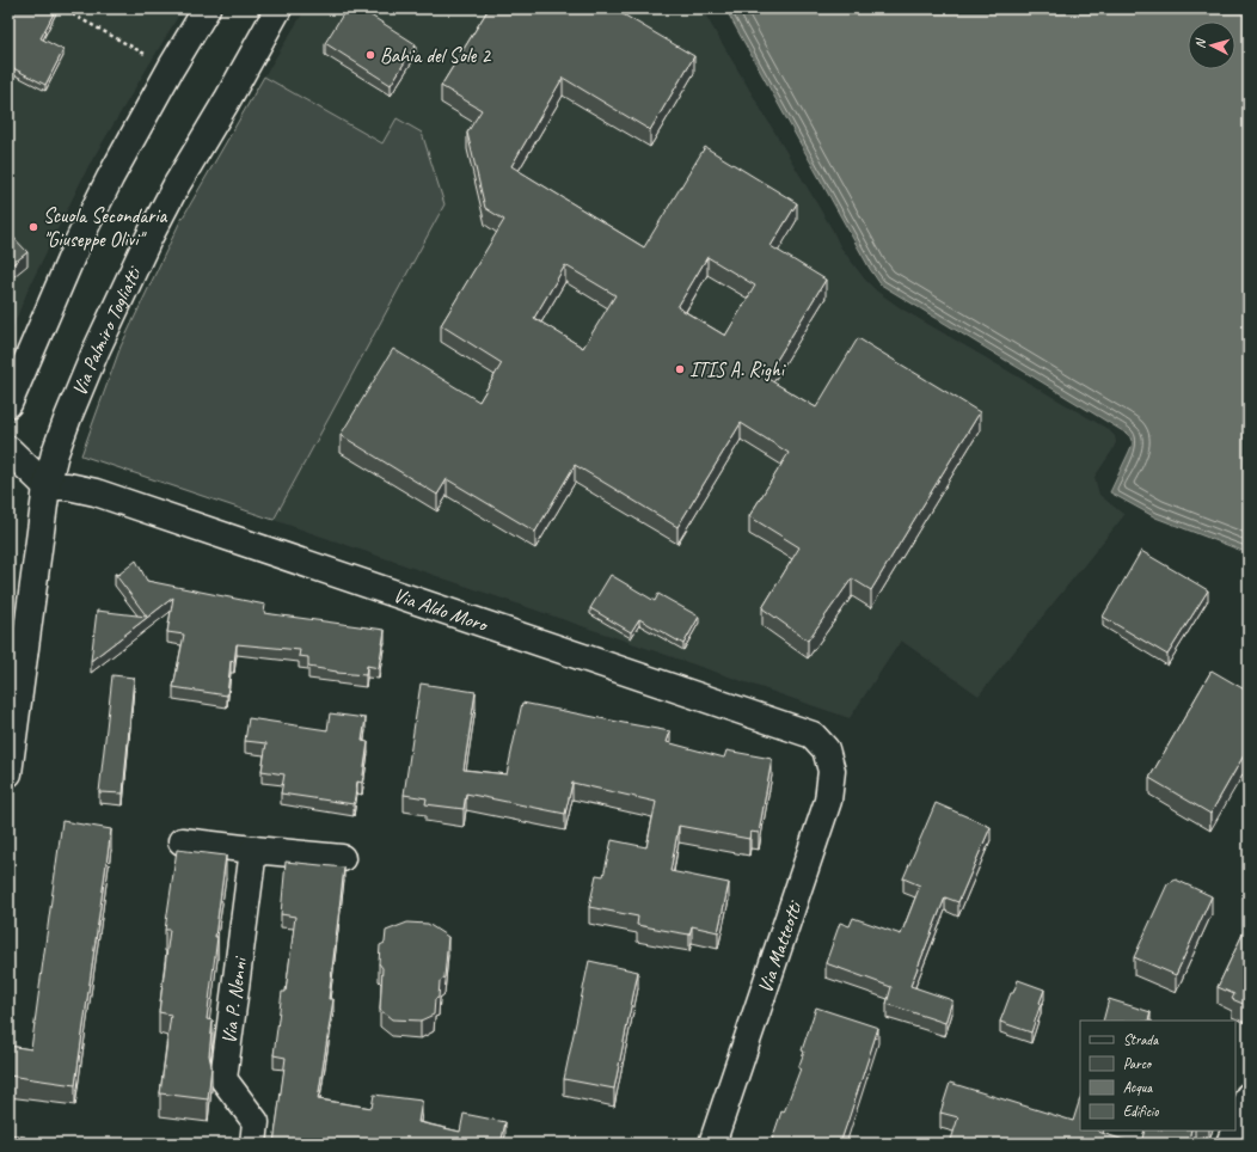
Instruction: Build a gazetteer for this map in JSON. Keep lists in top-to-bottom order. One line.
{"streets":{"street":["Via Palmiro Togliatti","Via Aldo Moro","Via Matteotti","Via P. Nenni"]},"crossings":[["Via Palmiro Togliatti","Via Aldo Moro"],["Via Aldo Moro","Via Matteotti"]],"places":["Bahia del Sole 2","Scuola Secondaria \"Giuseppe Olivi\"","ITIS A. Righi"],"legend":["Strada","Parco","Acqua","Edificio"],"north":"left"}
